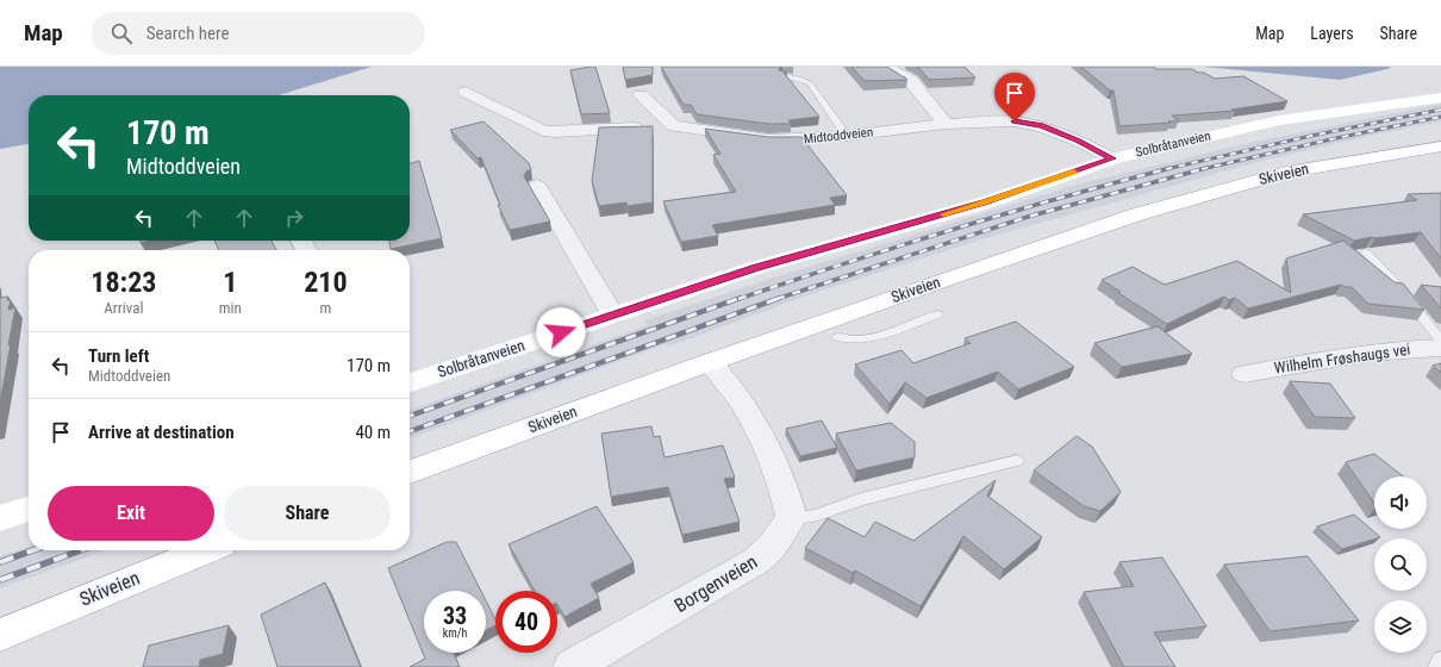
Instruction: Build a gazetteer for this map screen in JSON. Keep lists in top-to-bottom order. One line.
{"streets":{"street":["Midtoddveien","Solbråtanveien","Skiveien","Wilhelm Frøshaugs vei","Borgenveien"]},"crossings":[["Midtoddveien","Solbråtanveien"]],"page":{"header":"Map","search":"Search here","nav":["Map","Layers","Share"],"turn":["170 m","Midtoddveien"],"eta":["18:23","Arrival","1","min","210","m"],"list":[{"name":"Turn left","note":"Midtoddveien","value":"170 m"},{"name":"Arrive at destination","value":"40 m"}],"buttons":["Exit","Share"],"speed":"33 km/h","limit":"40"}}
